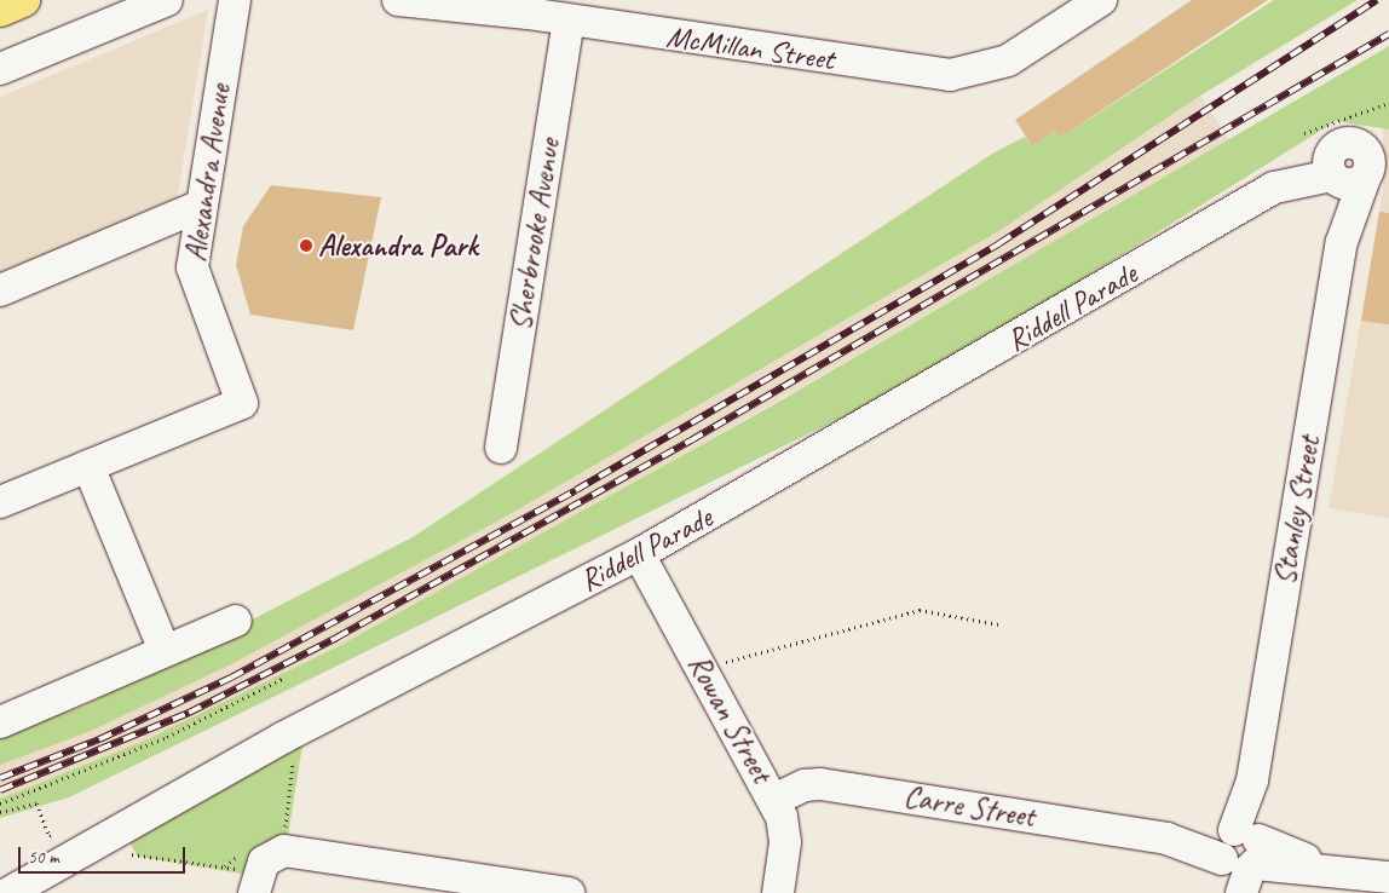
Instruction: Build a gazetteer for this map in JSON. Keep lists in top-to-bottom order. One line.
{"streets":{"street":["McMillan Street","Alexandra Avenue","Sherbrooke Avenue","Riddell Parade","Stanley Street","Rowan Street","Carre Street"]},"crossings":[["McMillan Street","Sherbrooke Avenue"],["Riddell Parade","Stanley Street"],["Riddell Parade","Rowan Street"],["Stanley Street","Carre Street"],["Rowan Street","Carre Street"]],"places":["Alexandra Park"],"scale_bar":"50 m"}
